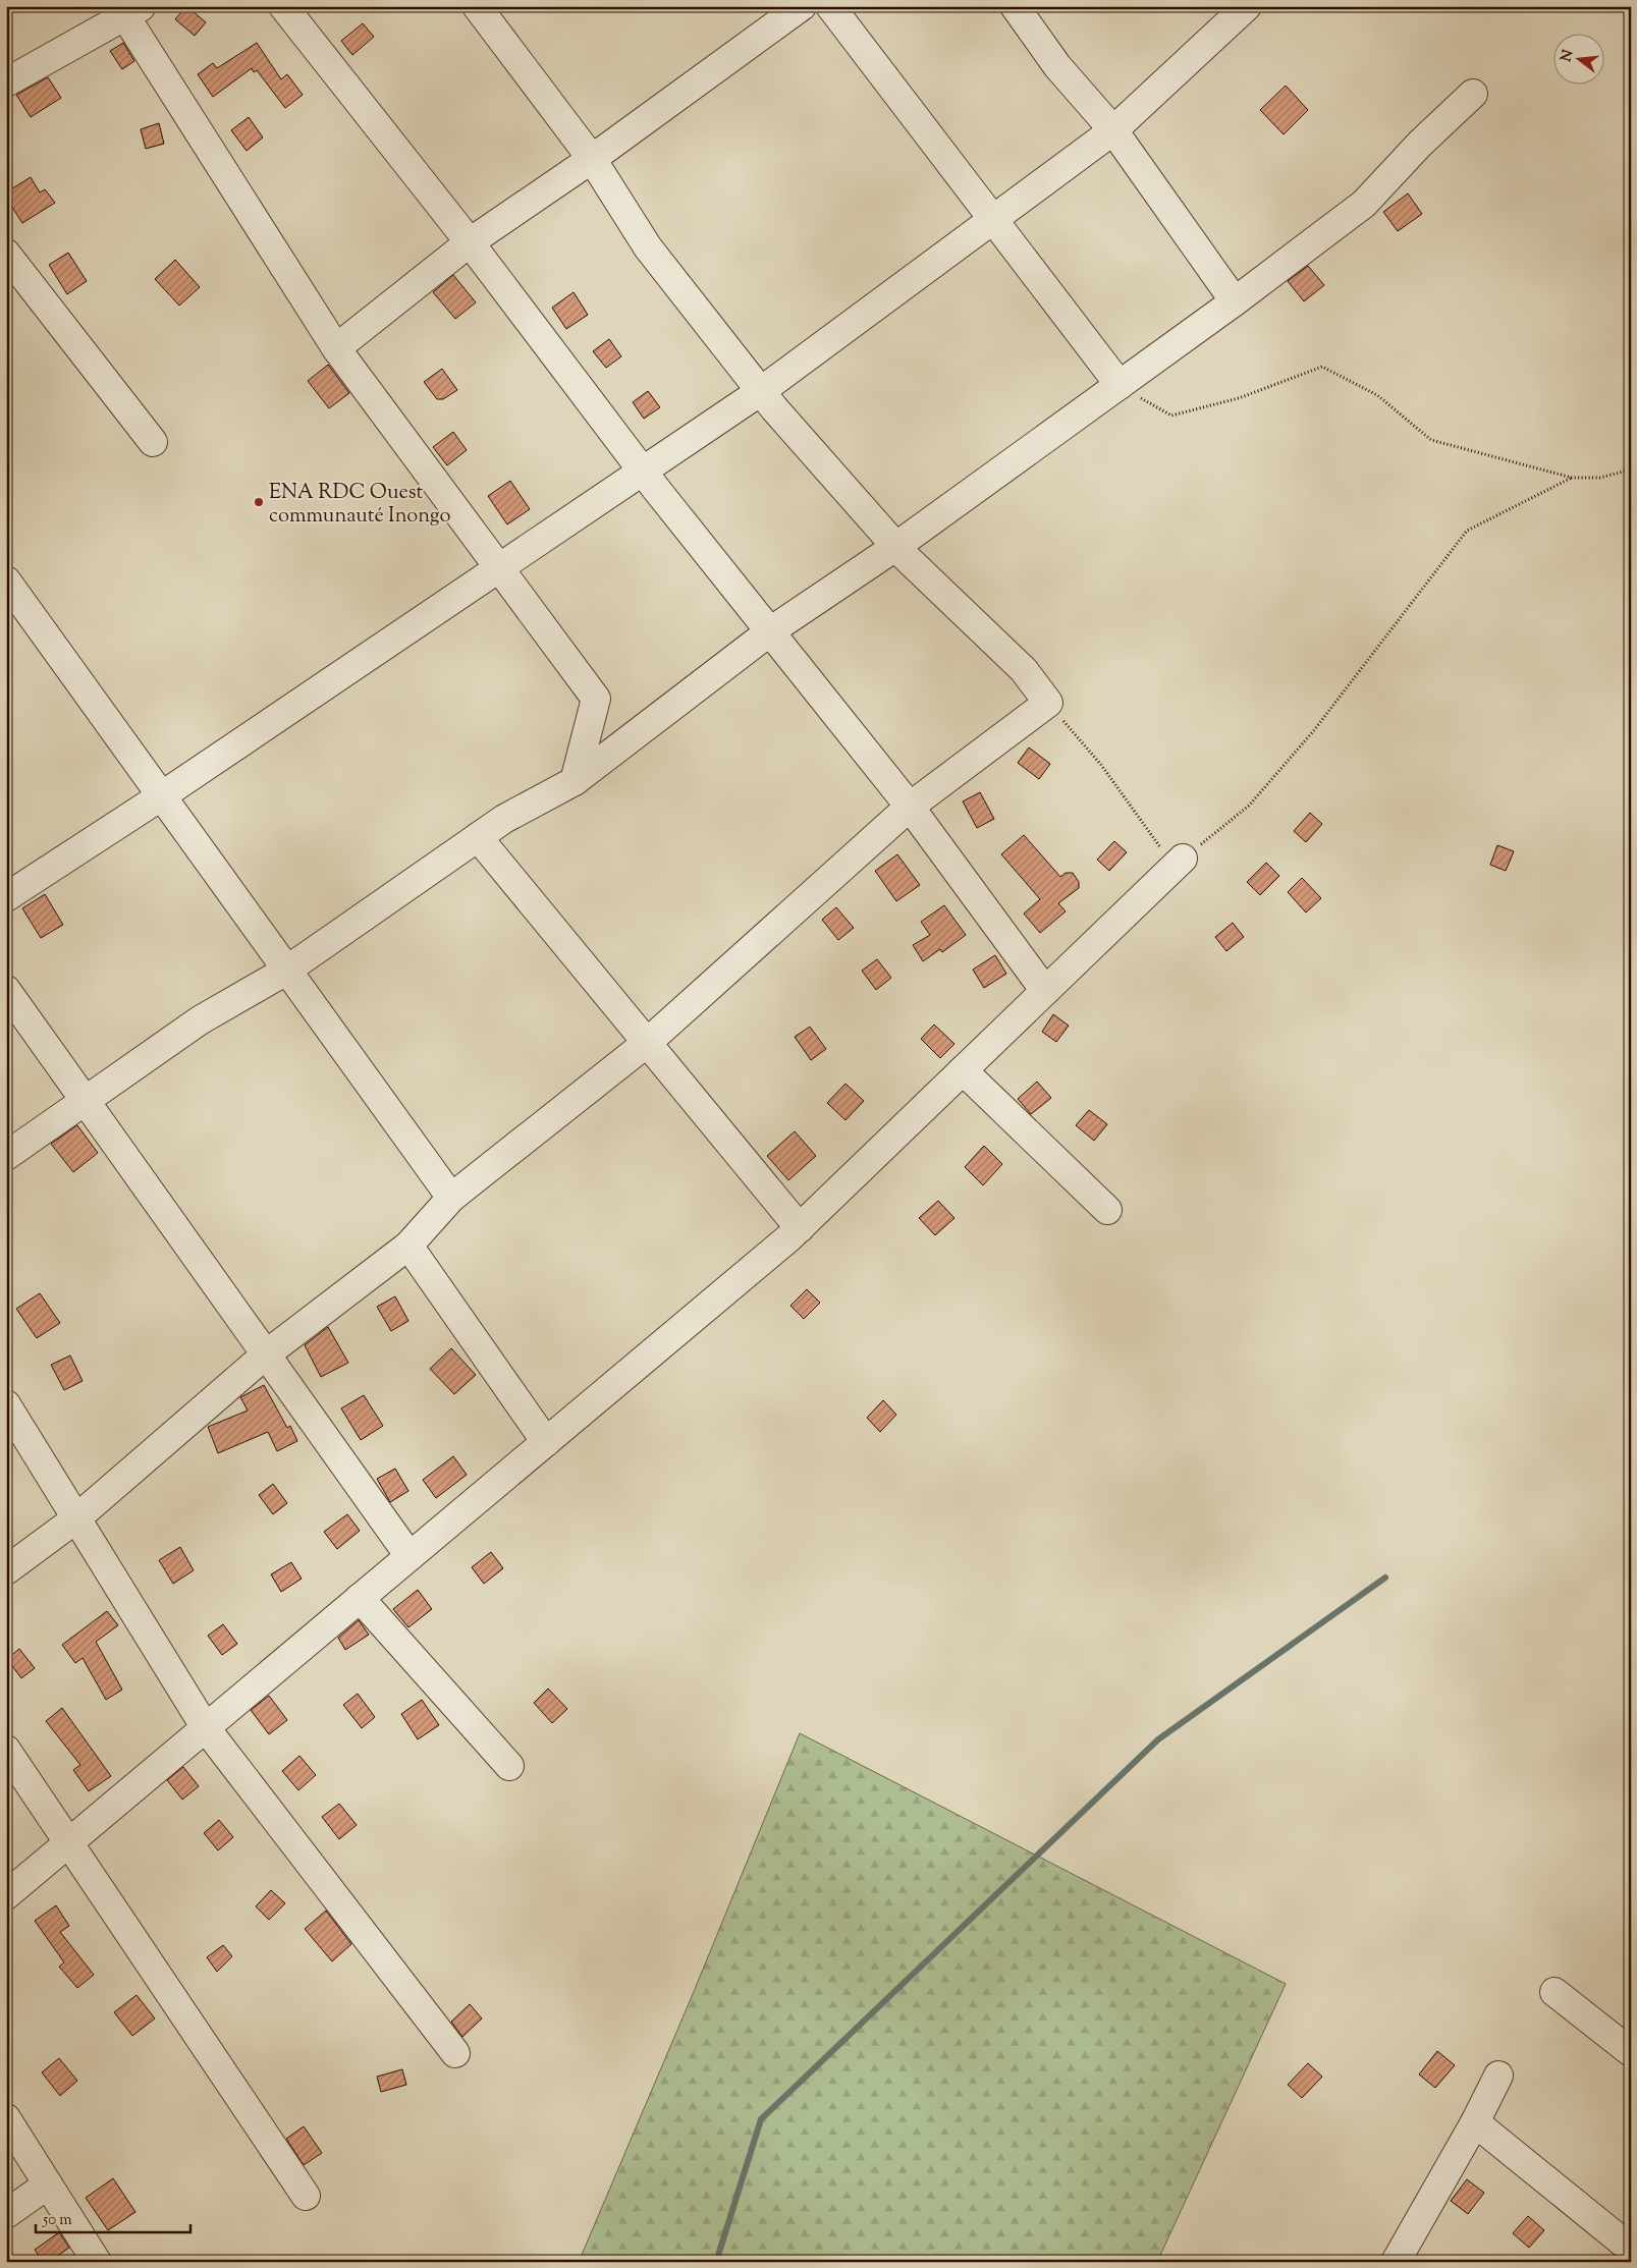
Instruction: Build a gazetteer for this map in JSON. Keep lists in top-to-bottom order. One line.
{"places":["ENA RDC Ouest communauté Inongo"],"scale_bar":"50 m","north":"left"}
